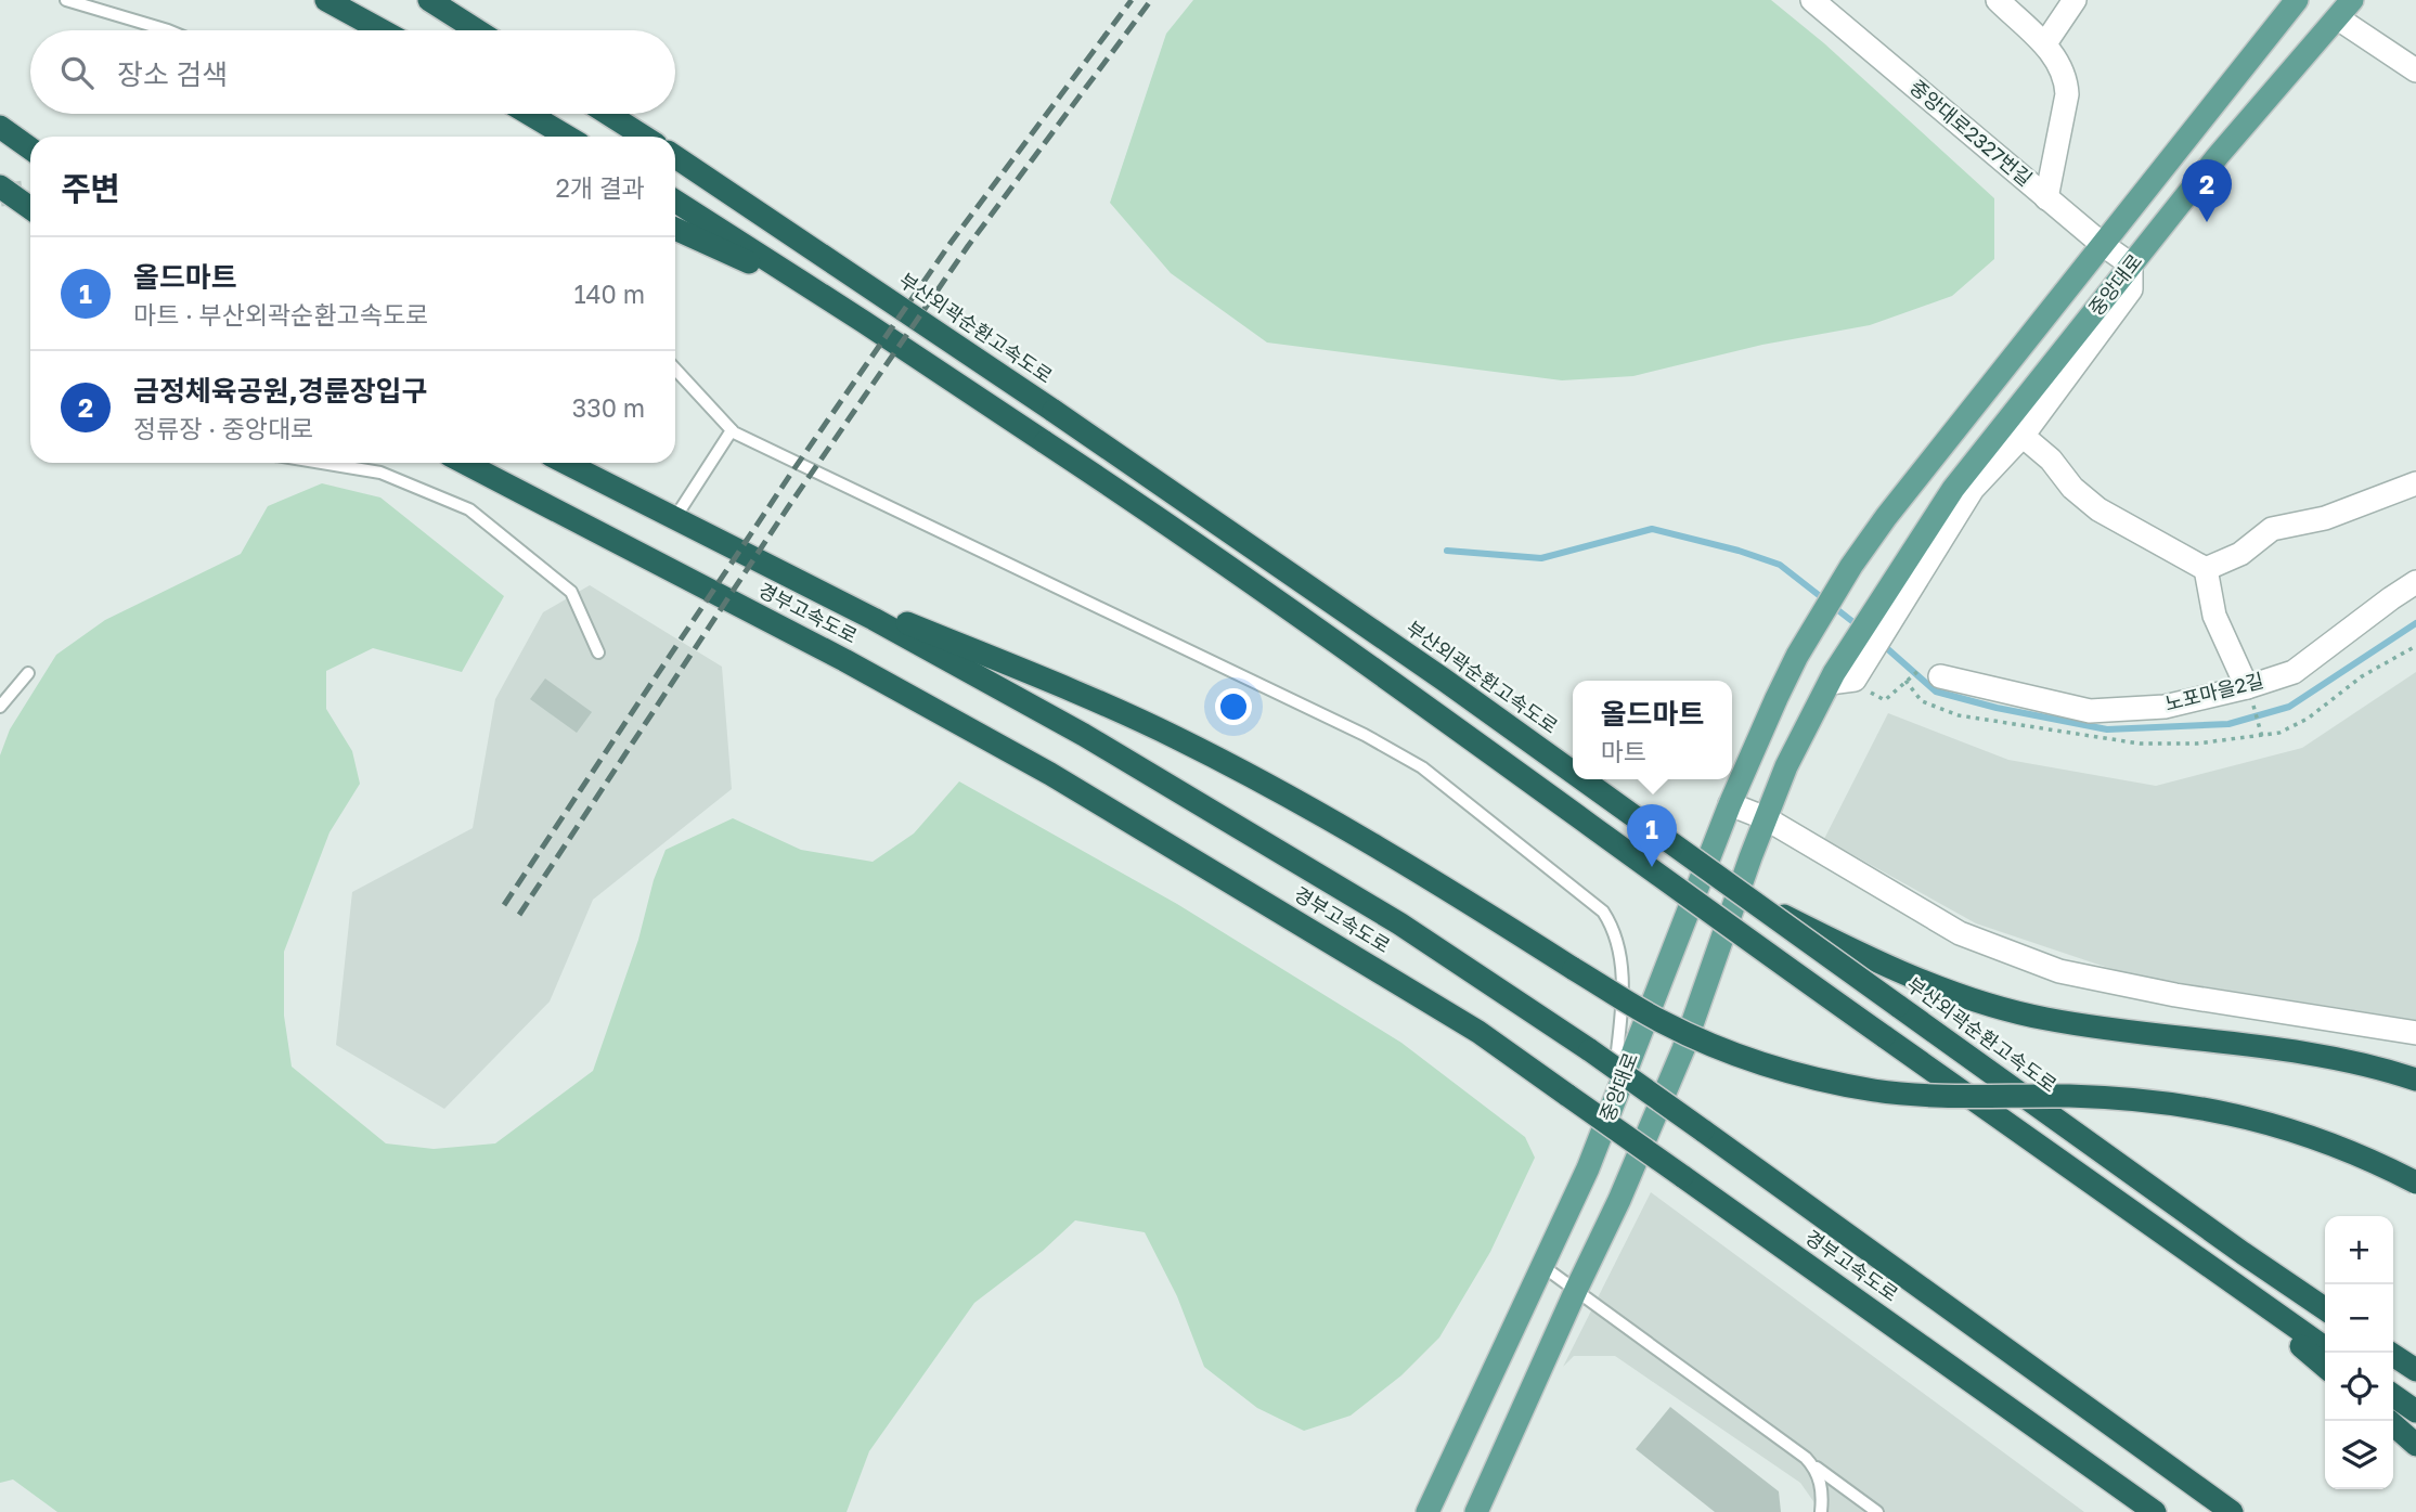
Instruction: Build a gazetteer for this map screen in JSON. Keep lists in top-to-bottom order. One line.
{"streets":{"highway":["부산외곽순환고속도로","경부고속도로"],"main road":["중앙대로"],"street":["중앙대로2327번길","노포마을2길"]},"crossings":[["중앙대로2327번길","중앙대로"]],"page":{"search":"장소 검색","heading":["주변","2개 결과"],"pins":["2","1"],"list":[{"mark":"1","name":"올드마트","note":"마트 · 부산외곽순환고속도로","value":"140 m"},{"mark":"2","name":"금정체육공원,경륜장입구","note":"정류장 · 중앙대로","value":"330 m"}],"popup":["올드마트","마트"],"map_buttons":["+","−"]}}
